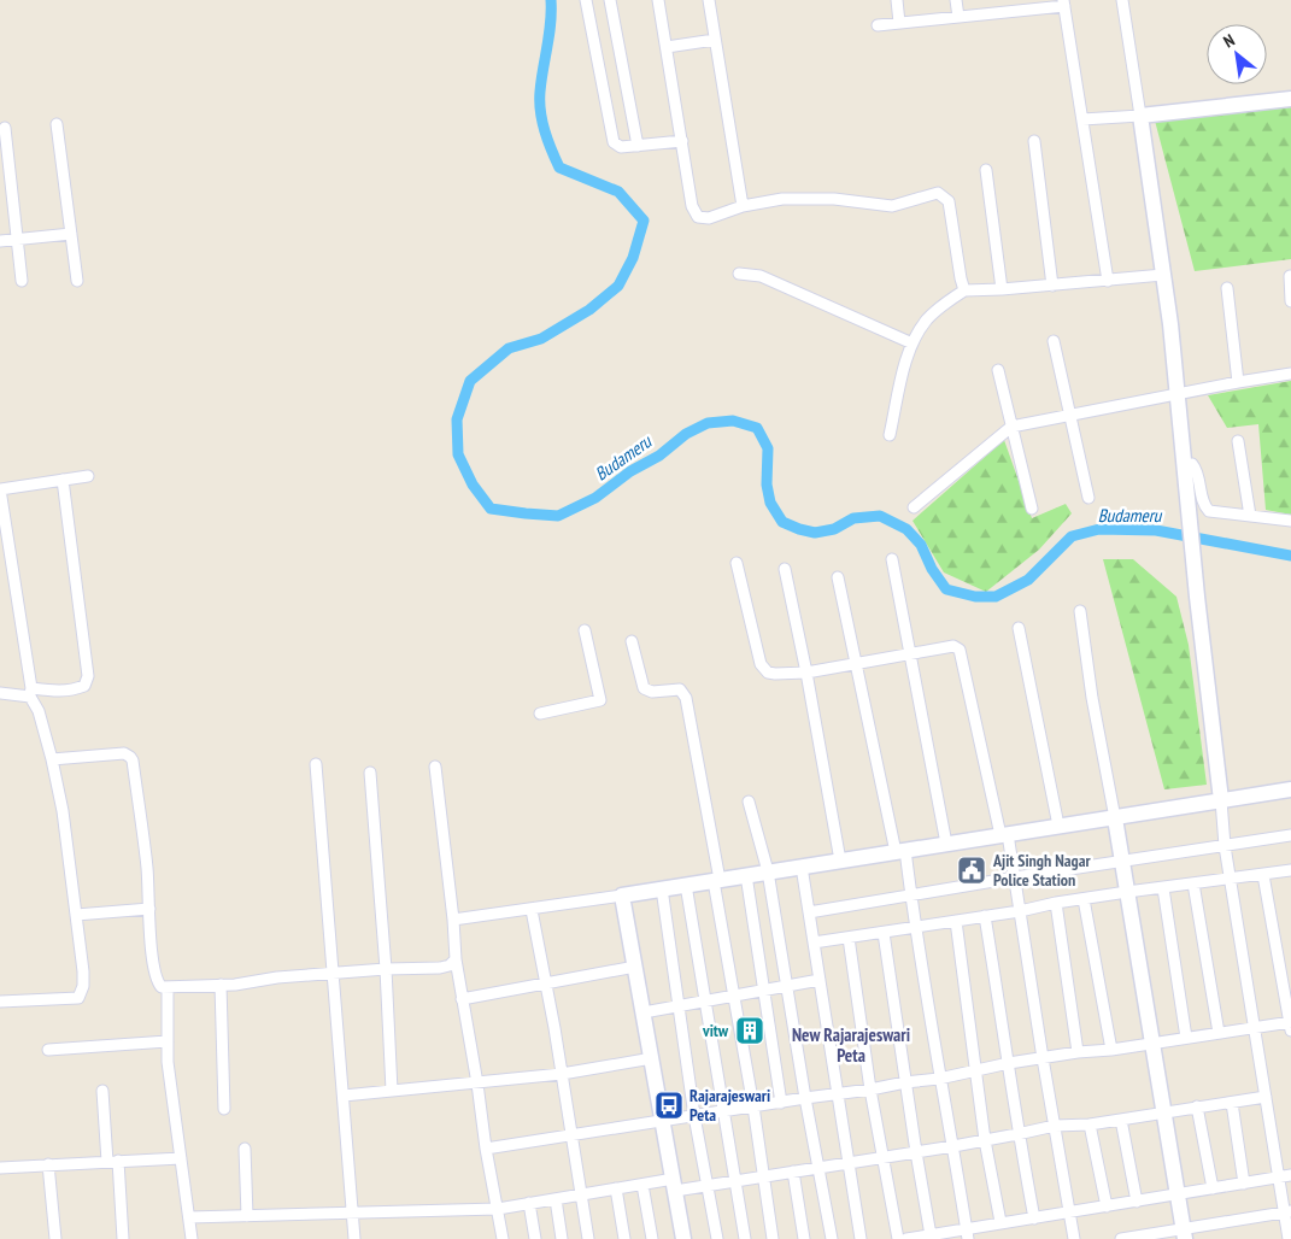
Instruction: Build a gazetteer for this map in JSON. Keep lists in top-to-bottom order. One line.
{"districts":["New Rajarajeswari Peta"],"water":["Budameru"],"places":{"public building":["Ajit Singh Nagar Police Station"],"building":["vitw"],"bus stop":["Rajarajeswari Peta"]},"north":"top left"}
